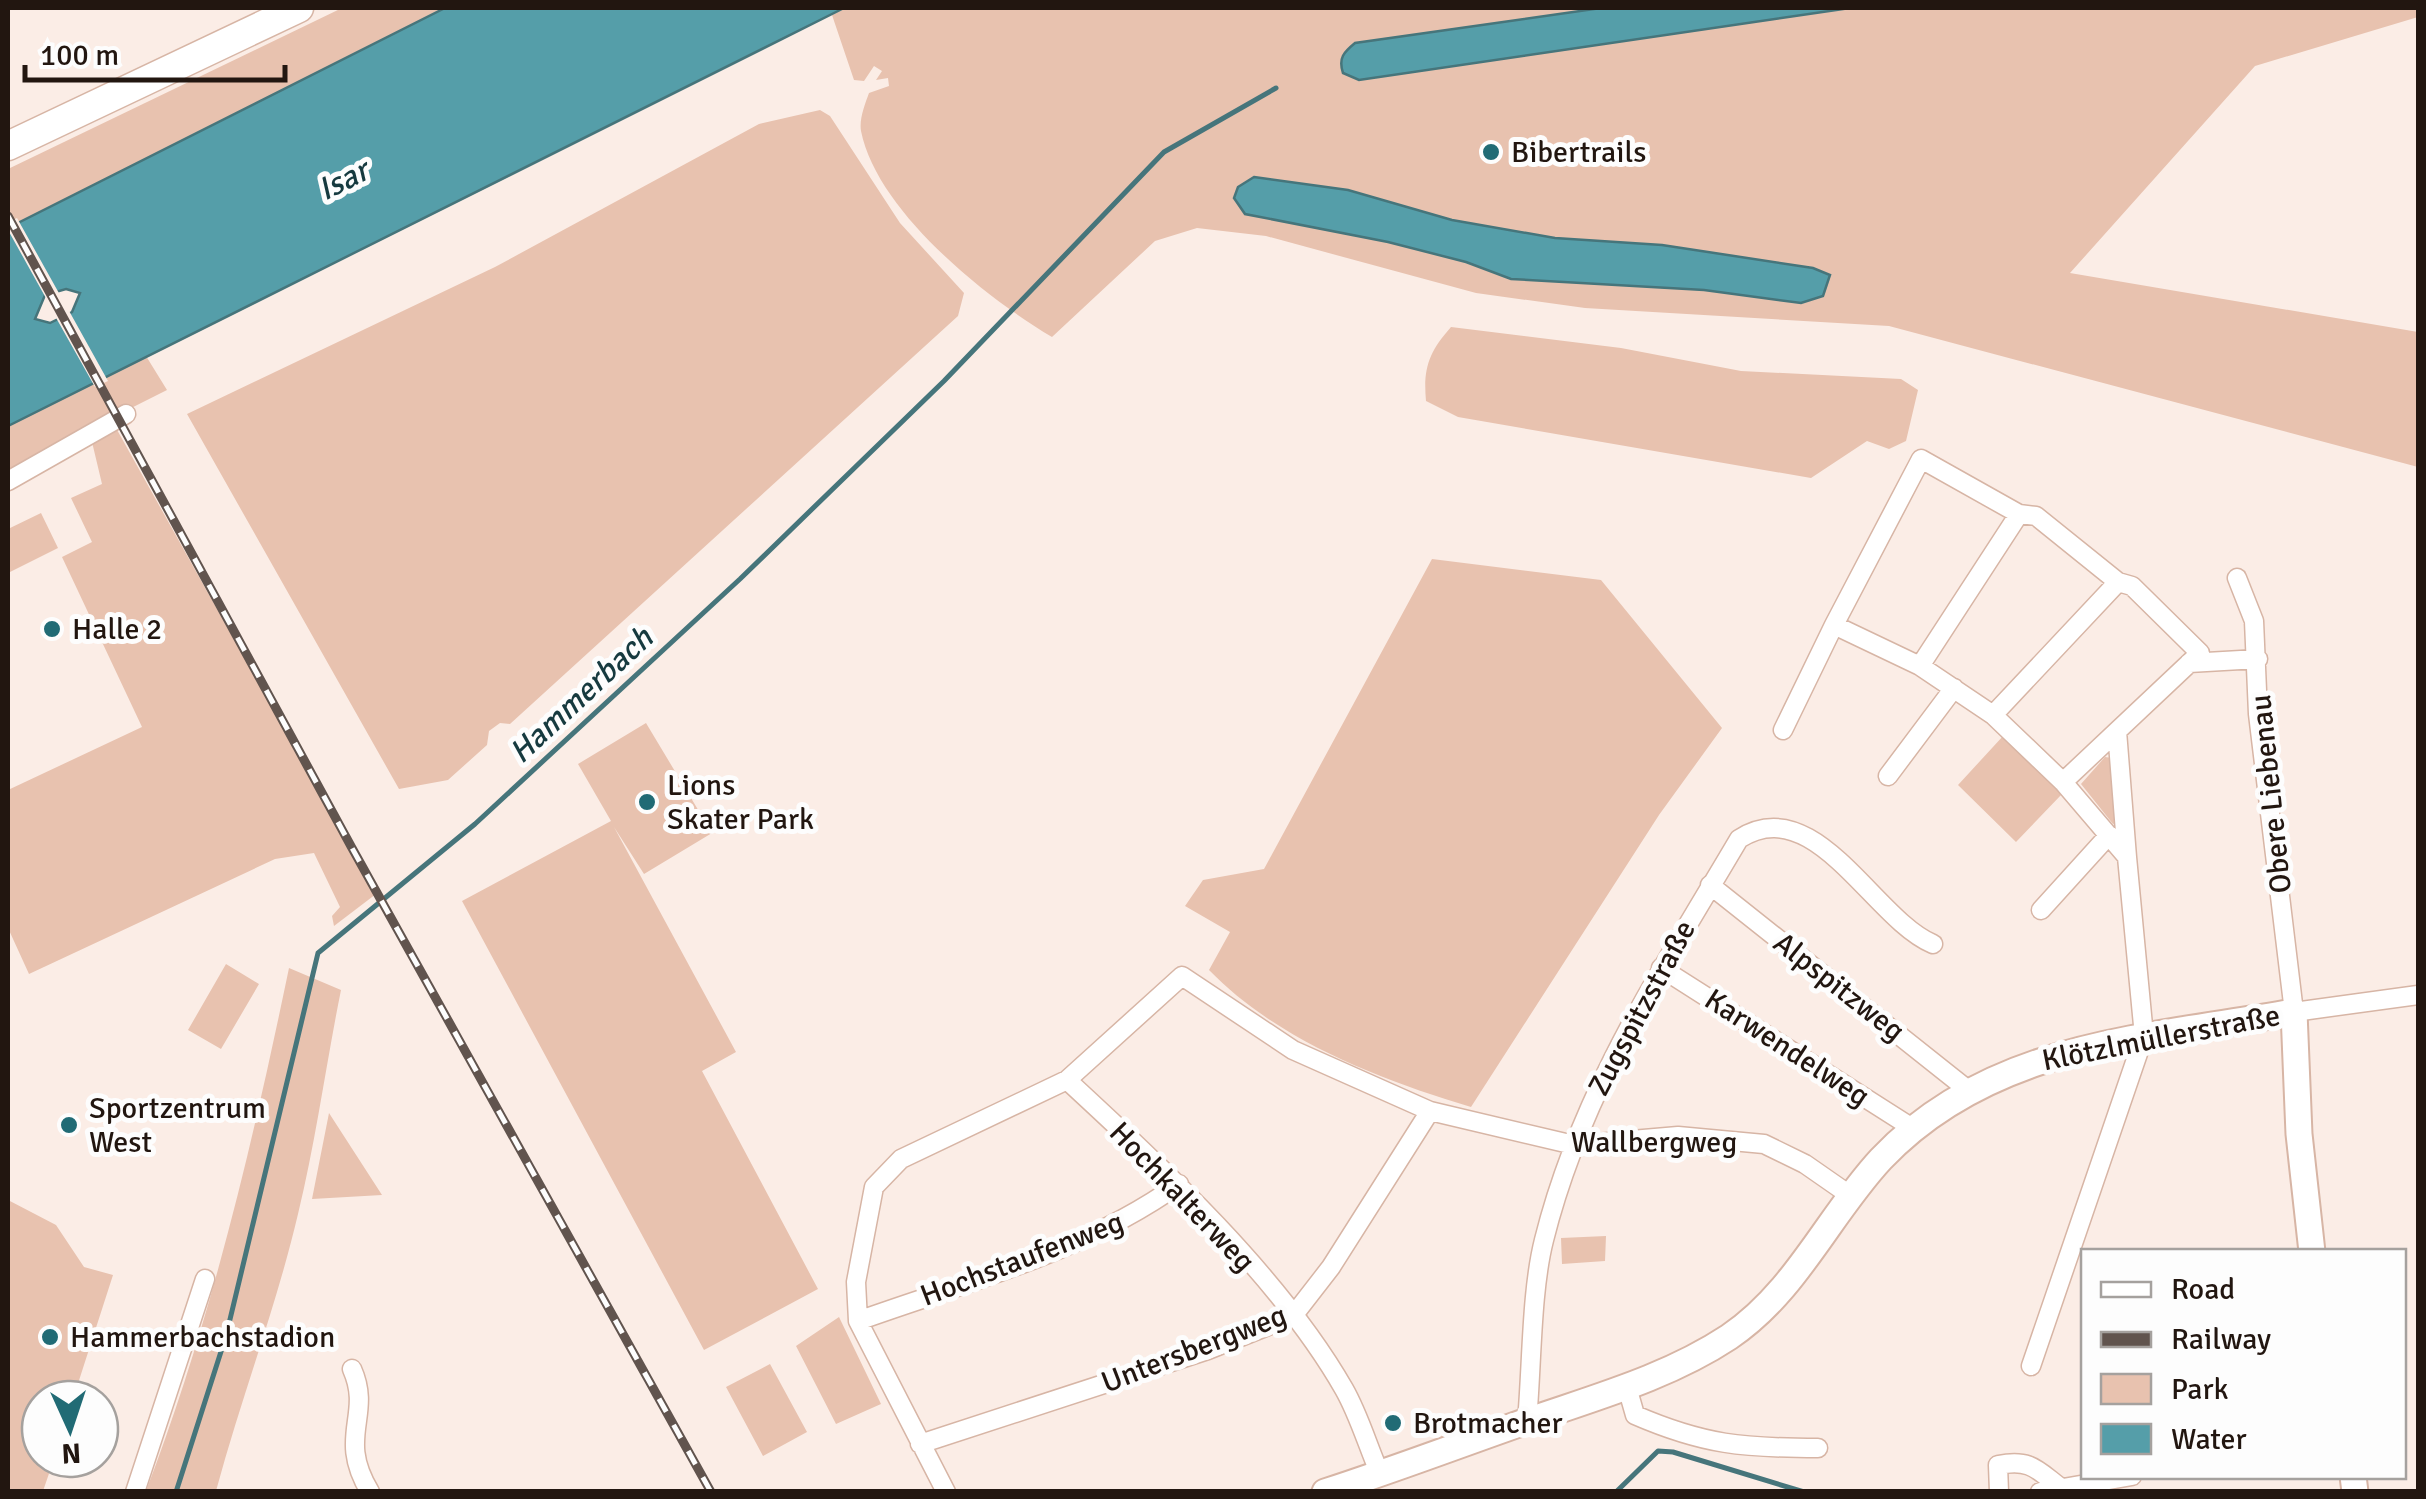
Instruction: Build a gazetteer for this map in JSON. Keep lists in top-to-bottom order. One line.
{"streets":{"street":["Obere Liebenau","Alpspitzweg","Zugspitzstraße","Klötzlmüllerstraße","Karwendelweg","Wallbergweg","Hochkalterweg","Hochstaufenweg","Untersbergweg"]},"crossings":[["Obere Liebenau","Klötzlmüllerstraße"],["Alpspitzweg","Zugspitzstraße"],["Alpspitzweg","Klötzlmüllerstraße"],["Zugspitzstraße","Klötzlmüllerstraße"],["Zugspitzstraße","Karwendelweg"],["Zugspitzstraße","Wallbergweg"],["Klötzlmüllerstraße","Karwendelweg"],["Klötzlmüllerstraße","Wallbergweg"],["Klötzlmüllerstraße","Hochkalterweg"],["Wallbergweg","Hochkalterweg"],["Wallbergweg","Untersbergweg"],["Hochkalterweg","Hochstaufenweg"],["Hochkalterweg","Untersbergweg"]],"water":["Isar","Hammerbach"],"places":["Bibertrails","Halle 2","Lions Skater Park","Sportzentrum West","Hammerbachstadion","Brotmacher"],"legend":["Road","Railway","Park","Water"],"scale_bar":"100 m","north":"bottom"}
